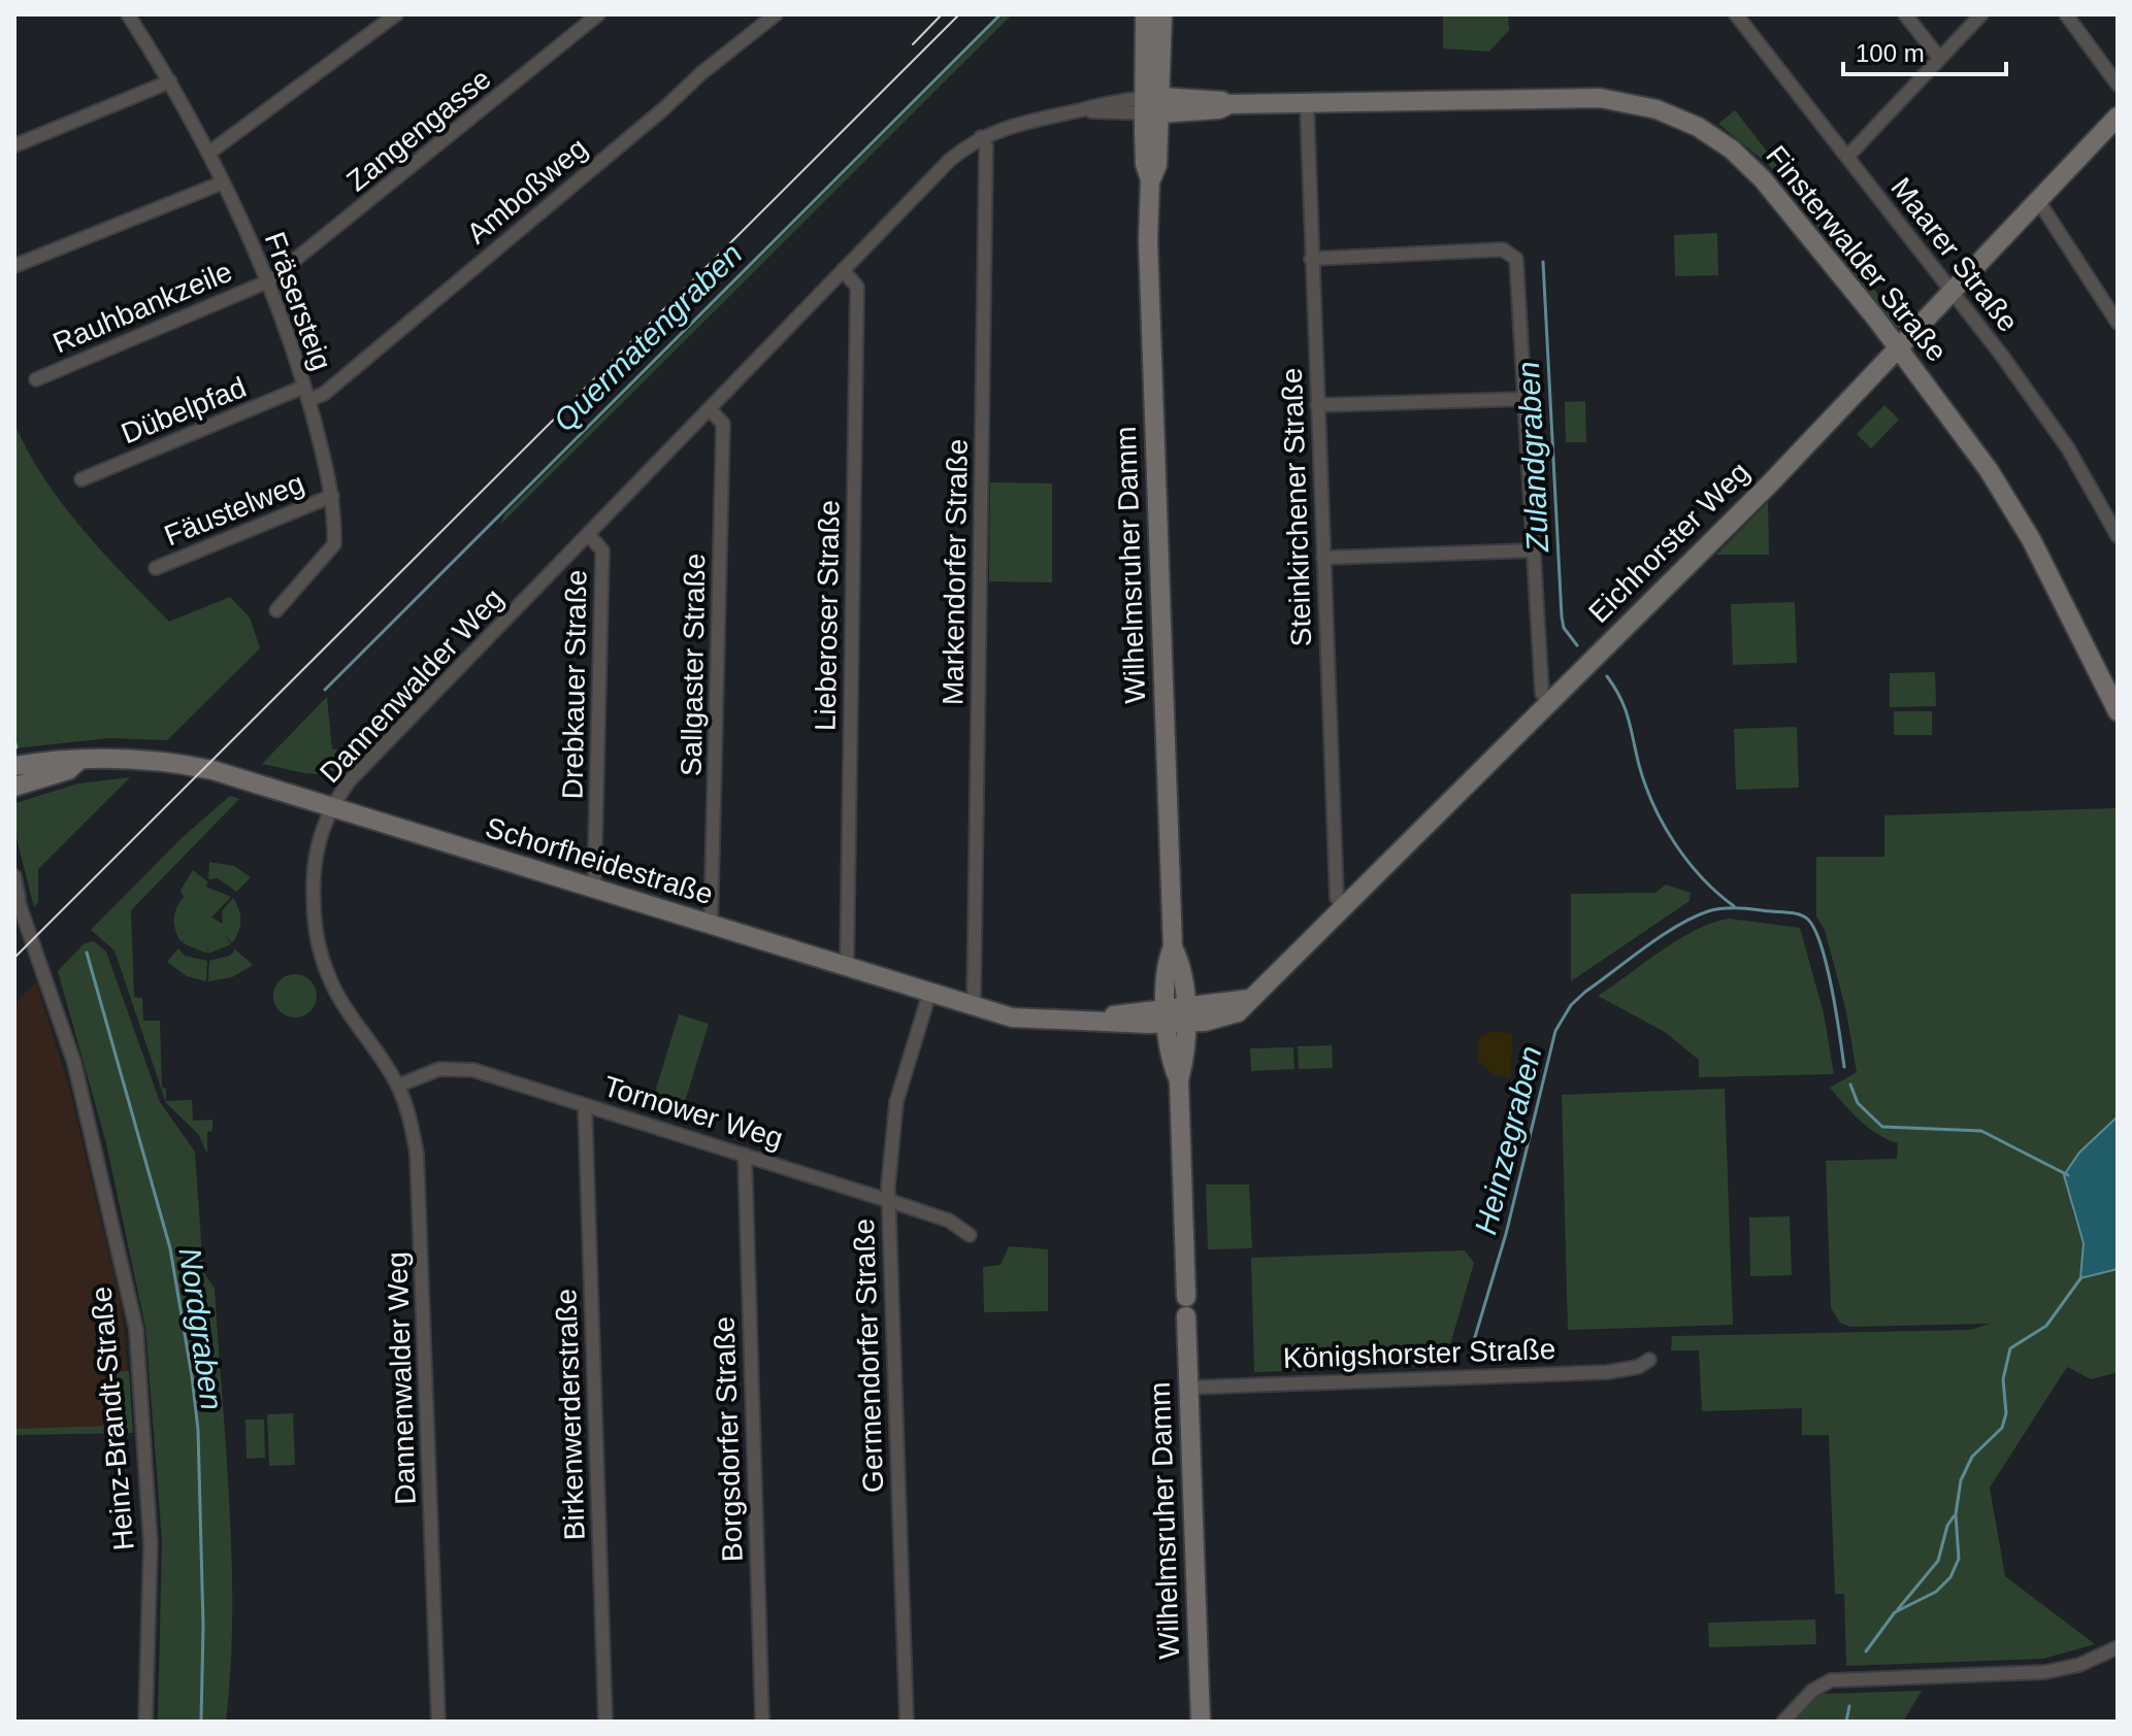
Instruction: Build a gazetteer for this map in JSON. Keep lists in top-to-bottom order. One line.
{"streets":{"main road":["Finsterwalder Straße","Eichhorster Weg","Wilhelmsruher Damm","Schorfheidestraße"],"street":["Zangengasse","Amboßweg","Maarer Straße","Fräsersteig","Rauhbankzeile","Dübelpfad","Steinkirchener Straße","Fäustelweg","Markendorfer Straße","Lieberoser Straße","Sallgaster Straße","Drebkauer Straße","Dannenwalder Weg","Tornower Weg","Königshorster Straße","Germendorfer Straße","Birkenwerderstraße","Heinz-Brandt-Straße","Borgsdorfer Straße"]},"crossings":[["Zangengasse","Fräsersteig"],["Zangengasse","Rauhbankzeile"],["Amboßweg","Fräsersteig"],["Amboßweg","Dübelpfad"],["Finsterwalder Straße","Steinkirchener Straße"],["Finsterwalder Straße","Eichhorster Weg"],["Finsterwalder Straße","Wilhelmsruher Damm"],["Finsterwalder Straße","Dannenwalder Weg"],["Maarer Straße","Eichhorster Weg"],["Fräsersteig","Rauhbankzeile"],["Fräsersteig","Dübelpfad"],["Fräsersteig","Fäustelweg"],["Steinkirchener Straße","Eichhorster Weg"],["Eichhorster Weg","Wilhelmsruher Damm"],["Eichhorster Weg","Schorfheidestraße"],["Wilhelmsruher Damm","Dannenwalder Weg"],["Wilhelmsruher Damm","Schorfheidestraße"],["Wilhelmsruher Damm","Königshorster Straße"],["Markendorfer Straße","Dannenwalder Weg"],["Markendorfer Straße","Schorfheidestraße"],["Lieberoser Straße","Dannenwalder Weg"],["Lieberoser Straße","Schorfheidestraße"],["Sallgaster Straße","Dannenwalder Weg"],["Sallgaster Straße","Schorfheidestraße"],["Drebkauer Straße","Dannenwalder Weg"],["Drebkauer Straße","Schorfheidestraße"],["Dannenwalder Weg","Schorfheidestraße"],["Dannenwalder Weg","Tornower Weg"],["Schorfheidestraße","Germendorfer Straße"],["Tornower Weg","Germendorfer Straße"],["Tornower Weg","Birkenwerderstraße"],["Tornower Weg","Borgsdorfer Straße"]],"water":["Quermatengraben","Zulandgraben","Heinzegraben","Nordgraben"],"scale_bar":"100 m"}
